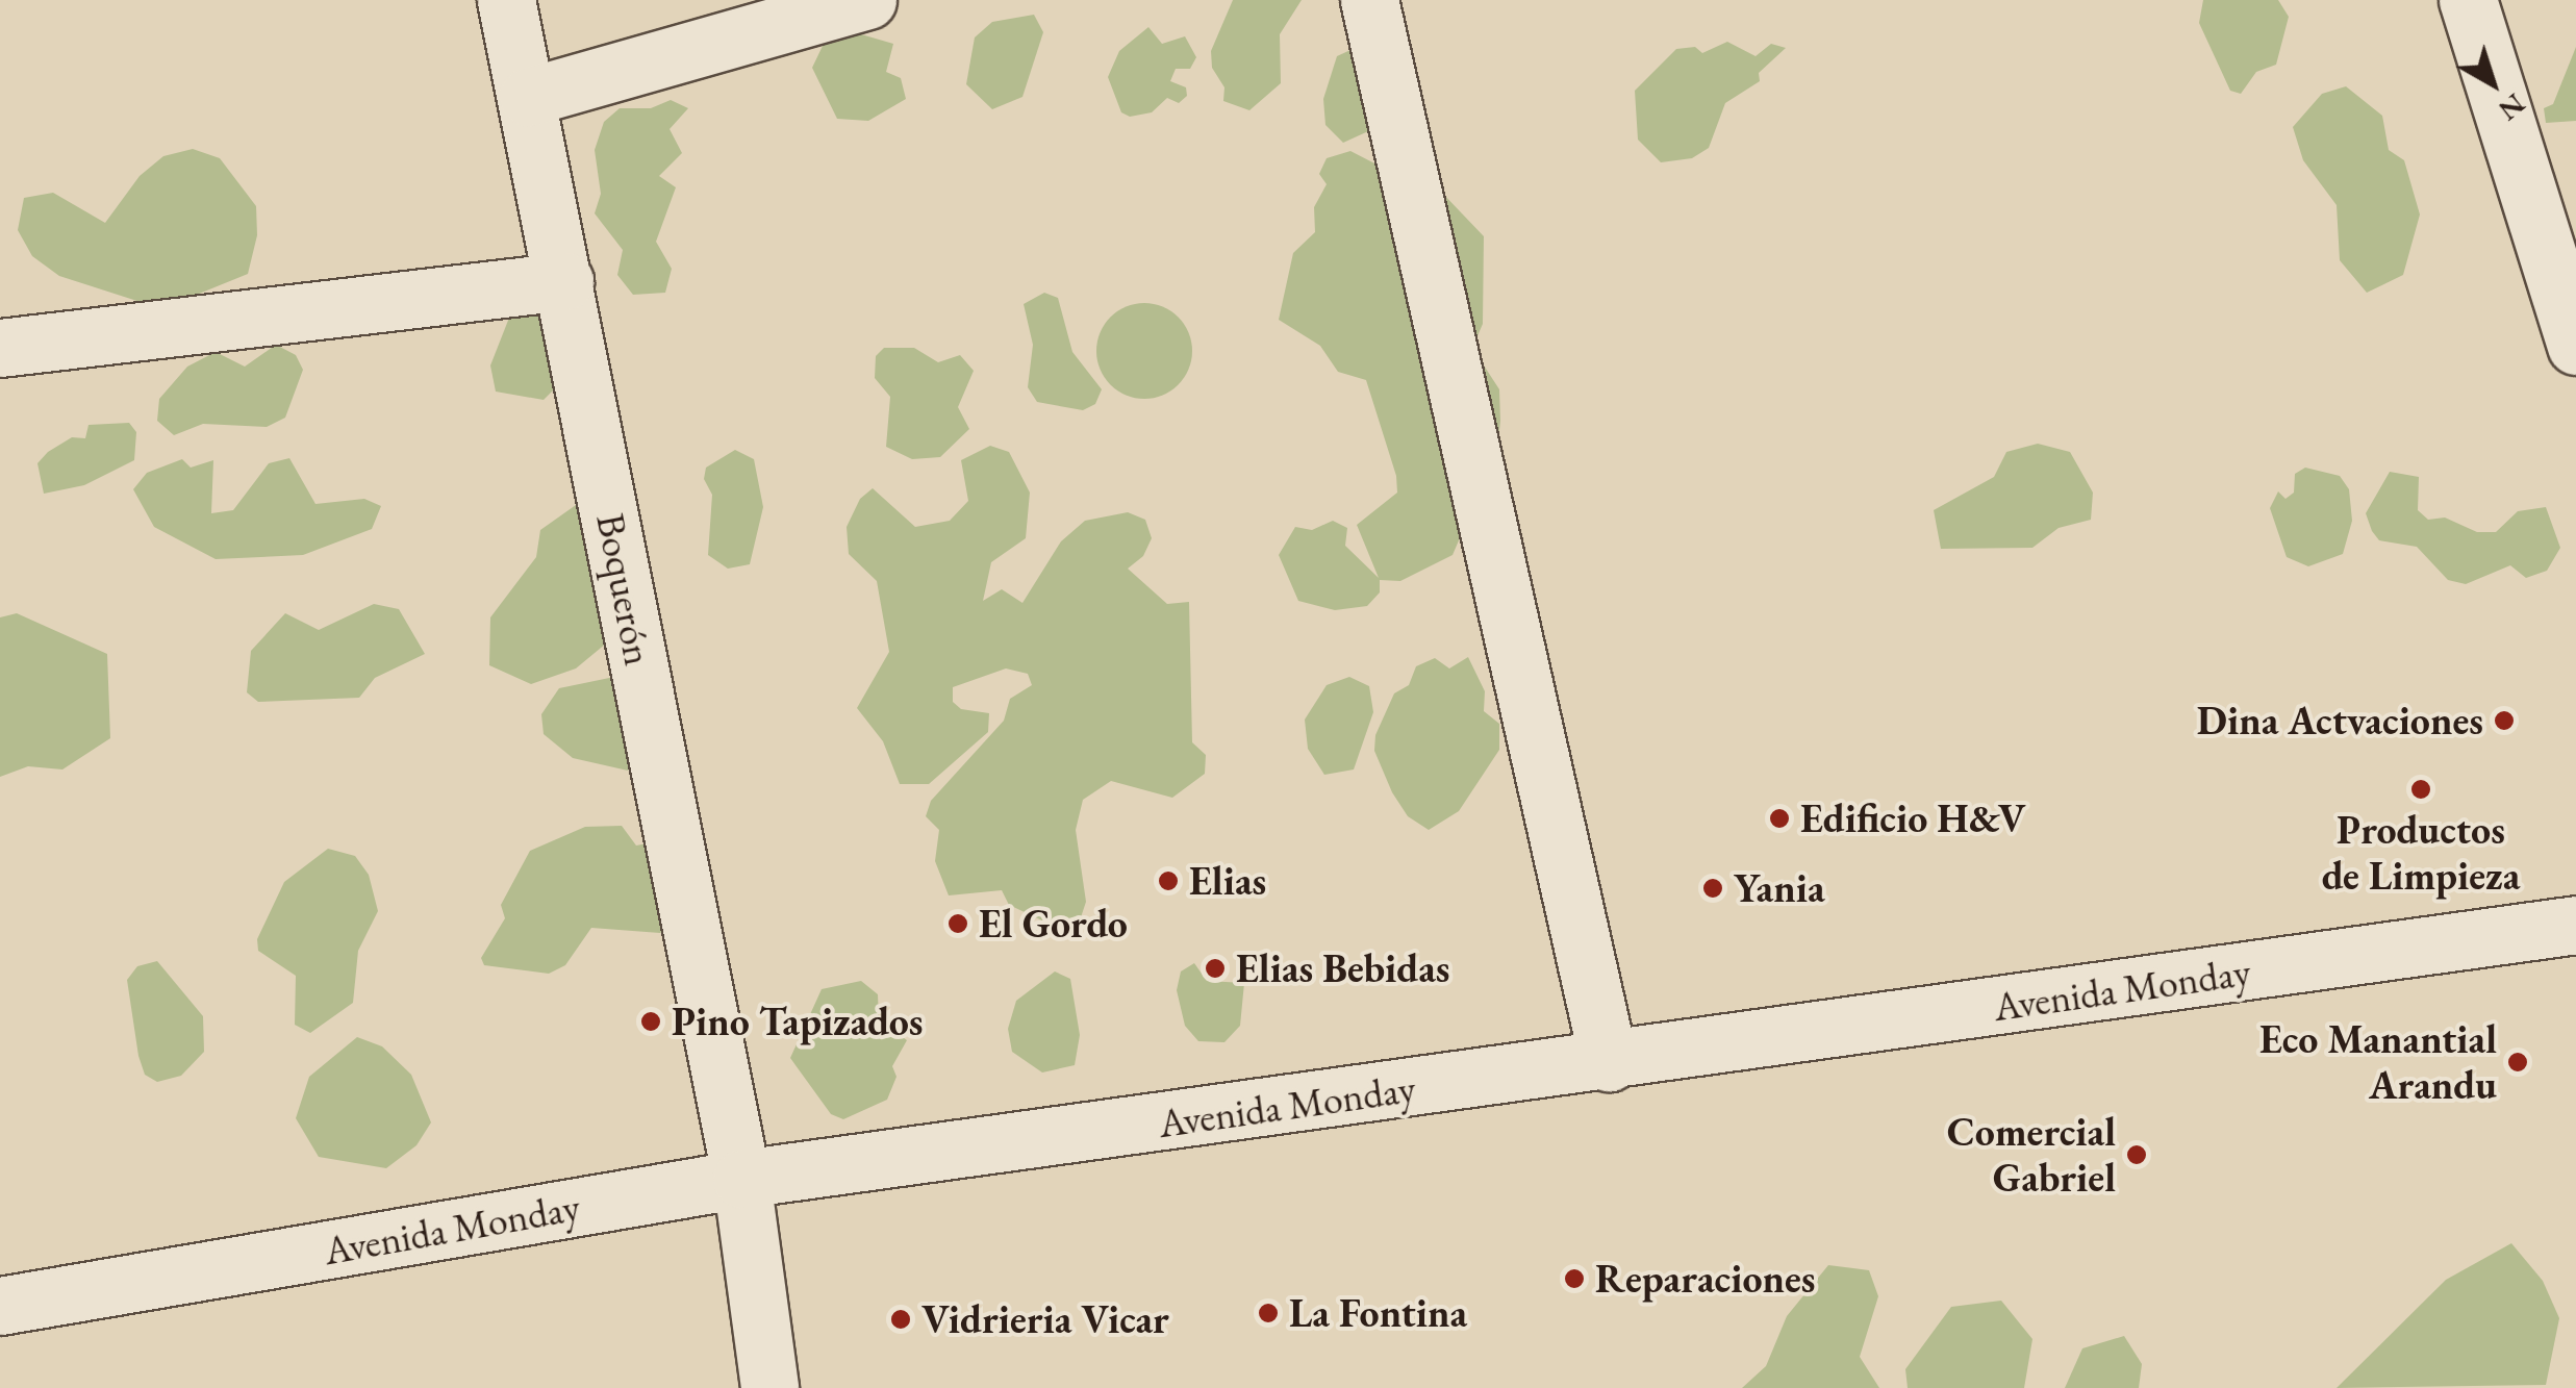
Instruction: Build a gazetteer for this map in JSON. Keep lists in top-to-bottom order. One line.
{"streets":{"street":["Boquerón","Avenida Monday"]},"crossings":[["Boquerón","Avenida Monday"]],"places":["Dina Actvaciones","Productos de Limpieza","Edificio H&V","Elias","Yania","El Gordo","Elias Bebidas","Pino Tapizados","Eco Manantial Arandu","Comercial Gabriel","Reparaciones","La Fontina","Vidrieria Vicar"],"north":"bottom right"}
